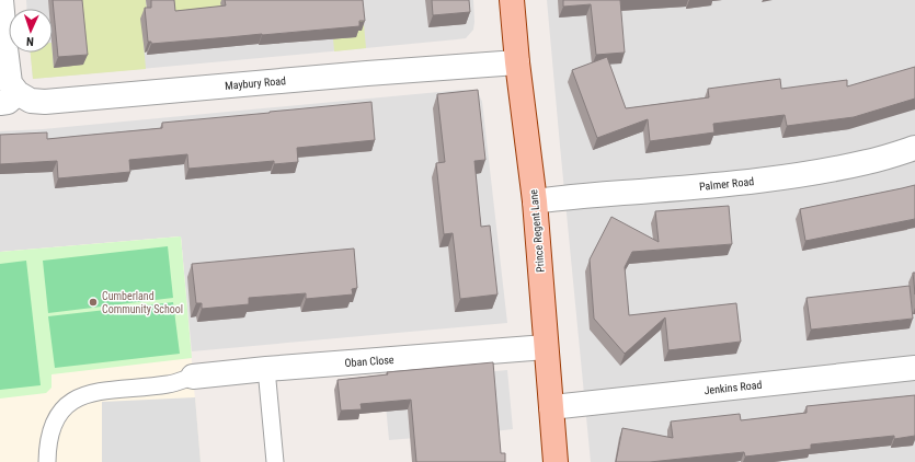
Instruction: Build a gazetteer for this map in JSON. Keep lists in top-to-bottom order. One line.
{"streets":{"main road":["Prince Regent Lane"],"street":["Maybury Road","Palmer Road","Oban Close","Jenkins Road"]},"crossings":[["Maybury Road","Prince Regent Lane"],["Palmer Road","Prince Regent Lane"],["Prince Regent Lane","Oban Close"],["Prince Regent Lane","Jenkins Road"]],"places":["Cumberland Community School"],"north":"bottom"}
